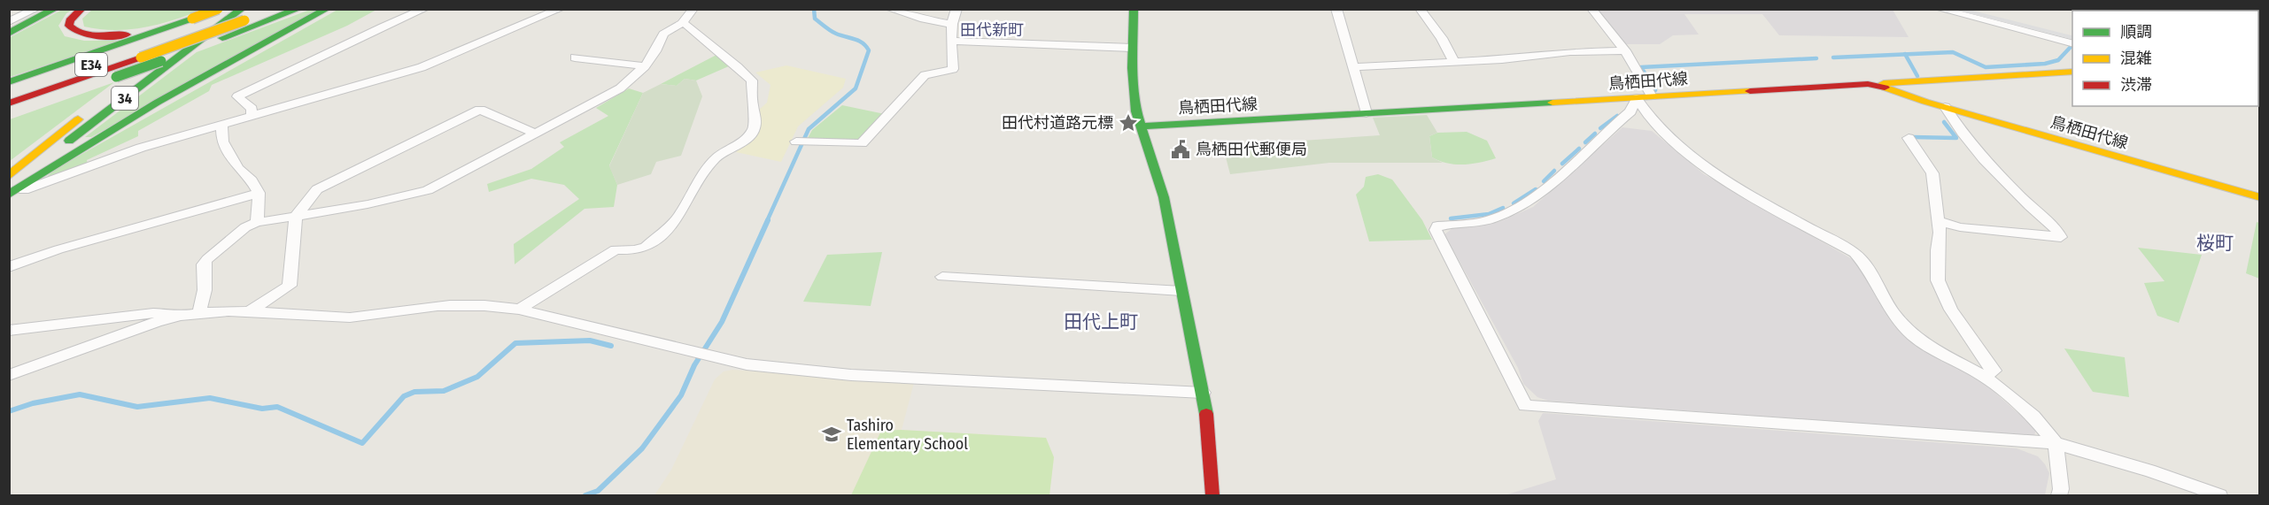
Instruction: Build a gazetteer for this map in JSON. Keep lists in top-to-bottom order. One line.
{"streets":{"main road":["E34","鳥栖田代線","34"]},"crossings":[["E34","34"]],"districts":["田代新町","桜町","田代上町"],"places":{"place":["田代村道路元標"],"public building":["鳥栖田代郵便局"],"school or university":["Tashiro Elementary School"]},"legend":["順調","混雑","渋滞"]}
